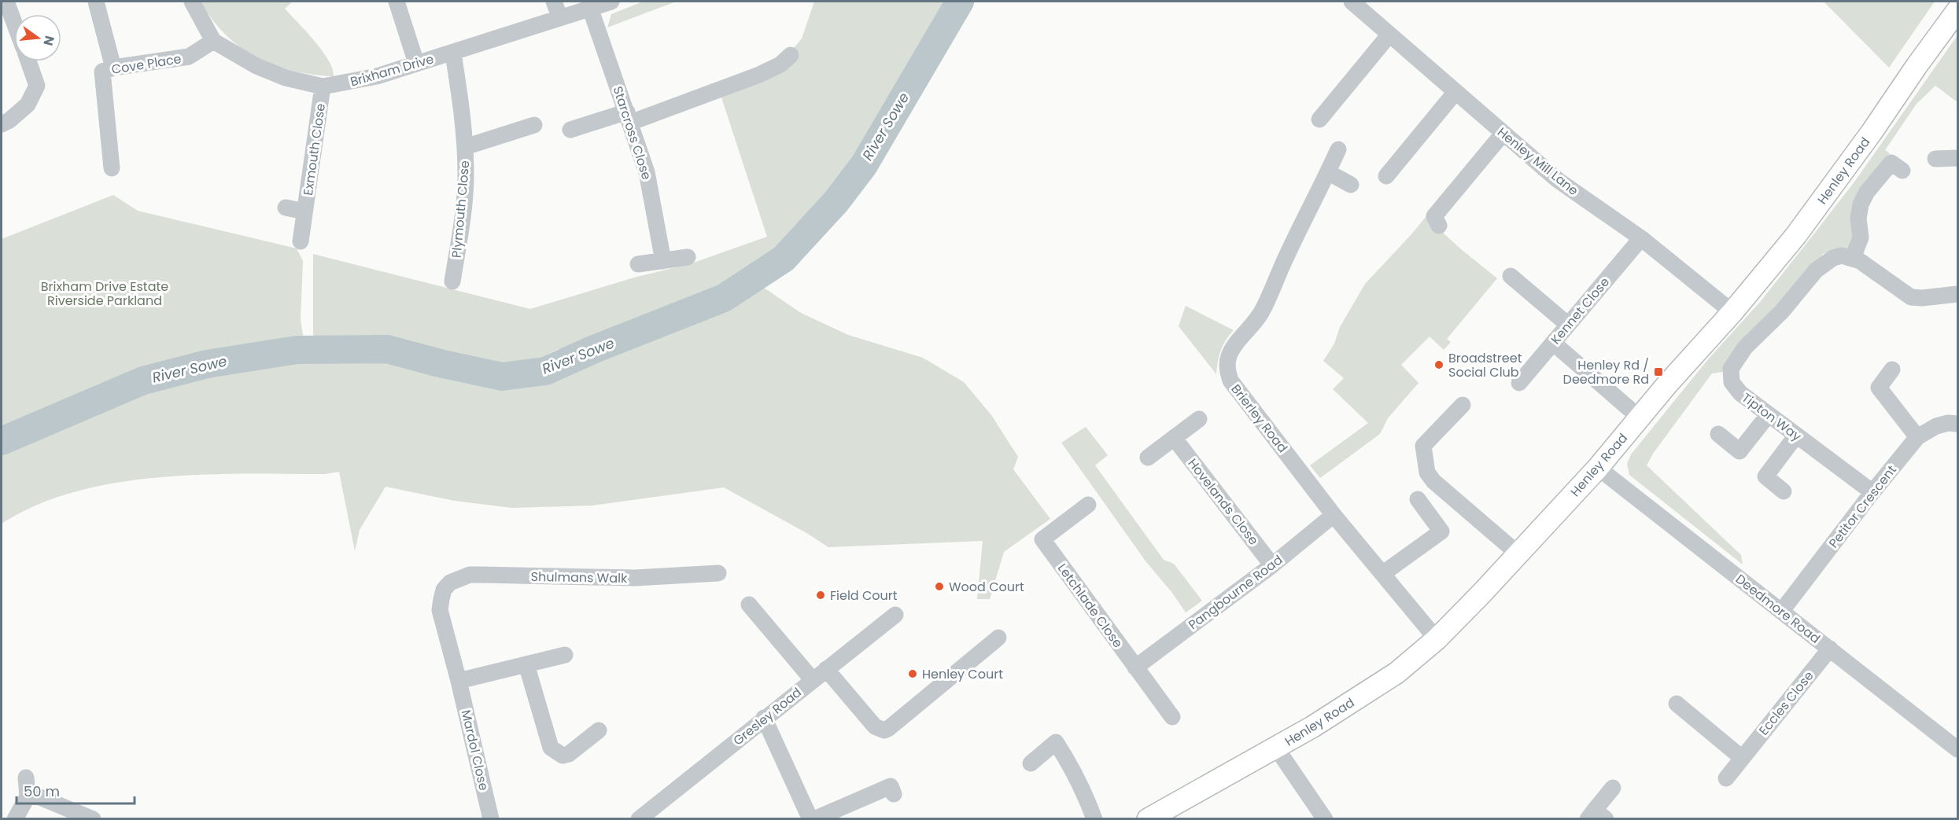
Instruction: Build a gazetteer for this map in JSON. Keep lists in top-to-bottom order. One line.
{"streets":{"main road":["Henley Road"],"street":["Cove Place","Brixham Drive","Starcross Close","Exmouth Close","Henley Mill Lane","Plymouth Close","Kennet Close","Tipton Way","Brierley Road","Hovelands Close","Petitor Crescent","Shulmans Walk","Pangbourne Road","Letchlade Close","Deedmore Road","Eccles Close","Gresley Road","Mardol Close"]},"crossings":[["Cove Place","Brixham Drive"],["Brixham Drive","Starcross Close"],["Brixham Drive","Exmouth Close"],["Brixham Drive","Plymouth Close"],["Henley Mill Lane","Henley Road"],["Henley Mill Lane","Kennet Close"],["Henley Road","Brierley Road"],["Henley Road","Deedmore Road"],["Tipton Way","Petitor Crescent"],["Brierley Road","Pangbourne Road"],["Hovelands Close","Pangbourne Road"],["Petitor Crescent","Deedmore Road"],["Shulmans Walk","Mardol Close"],["Pangbourne Road","Letchlade Close"],["Deedmore Road","Eccles Close"]],"water":["River Sowe"],"parks":["Brixham Drive Estate Riverside Parkland"],"places":{"other":["Broadstreet Social Club","Wood Court","Field Court","Henley Court"],"transit":["Henley Rd / Deedmore Rd"]},"scale_bar":"50 m","north":"right"}
